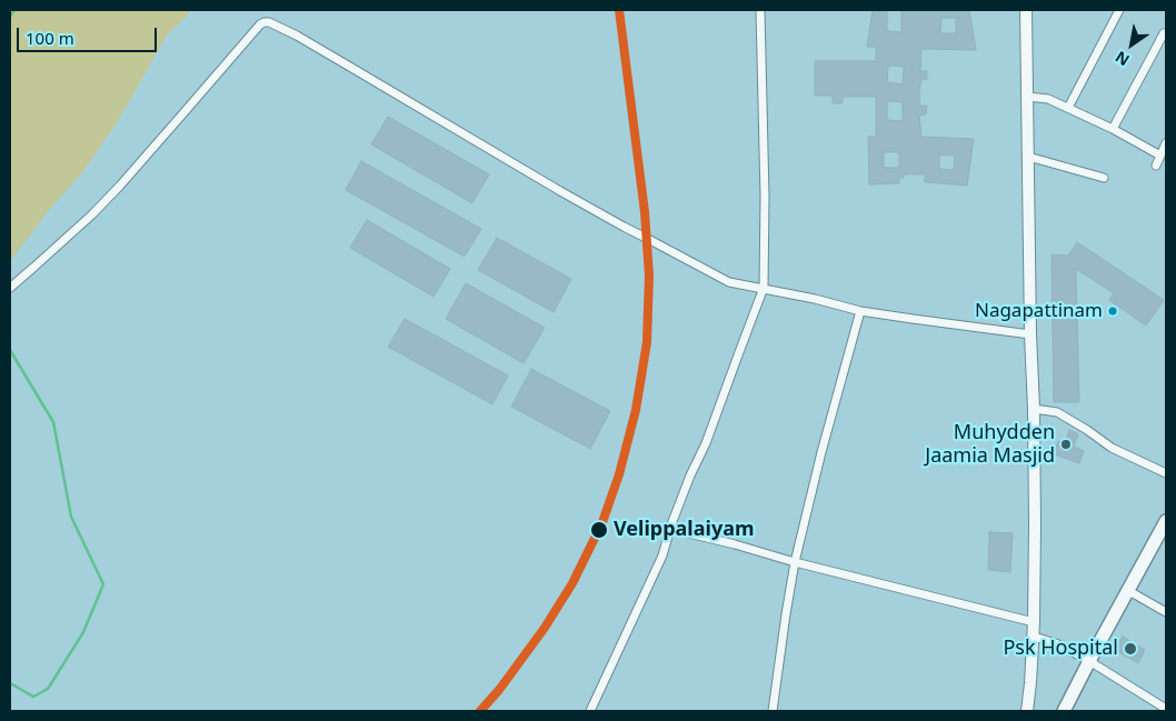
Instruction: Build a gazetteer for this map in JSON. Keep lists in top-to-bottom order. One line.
{"places":["Nagapattinam","Muhydden Jaamia Masjid","Velippalaiyam","Psk Hospital"],"scale_bar":"100 m","north":"bottom left"}
